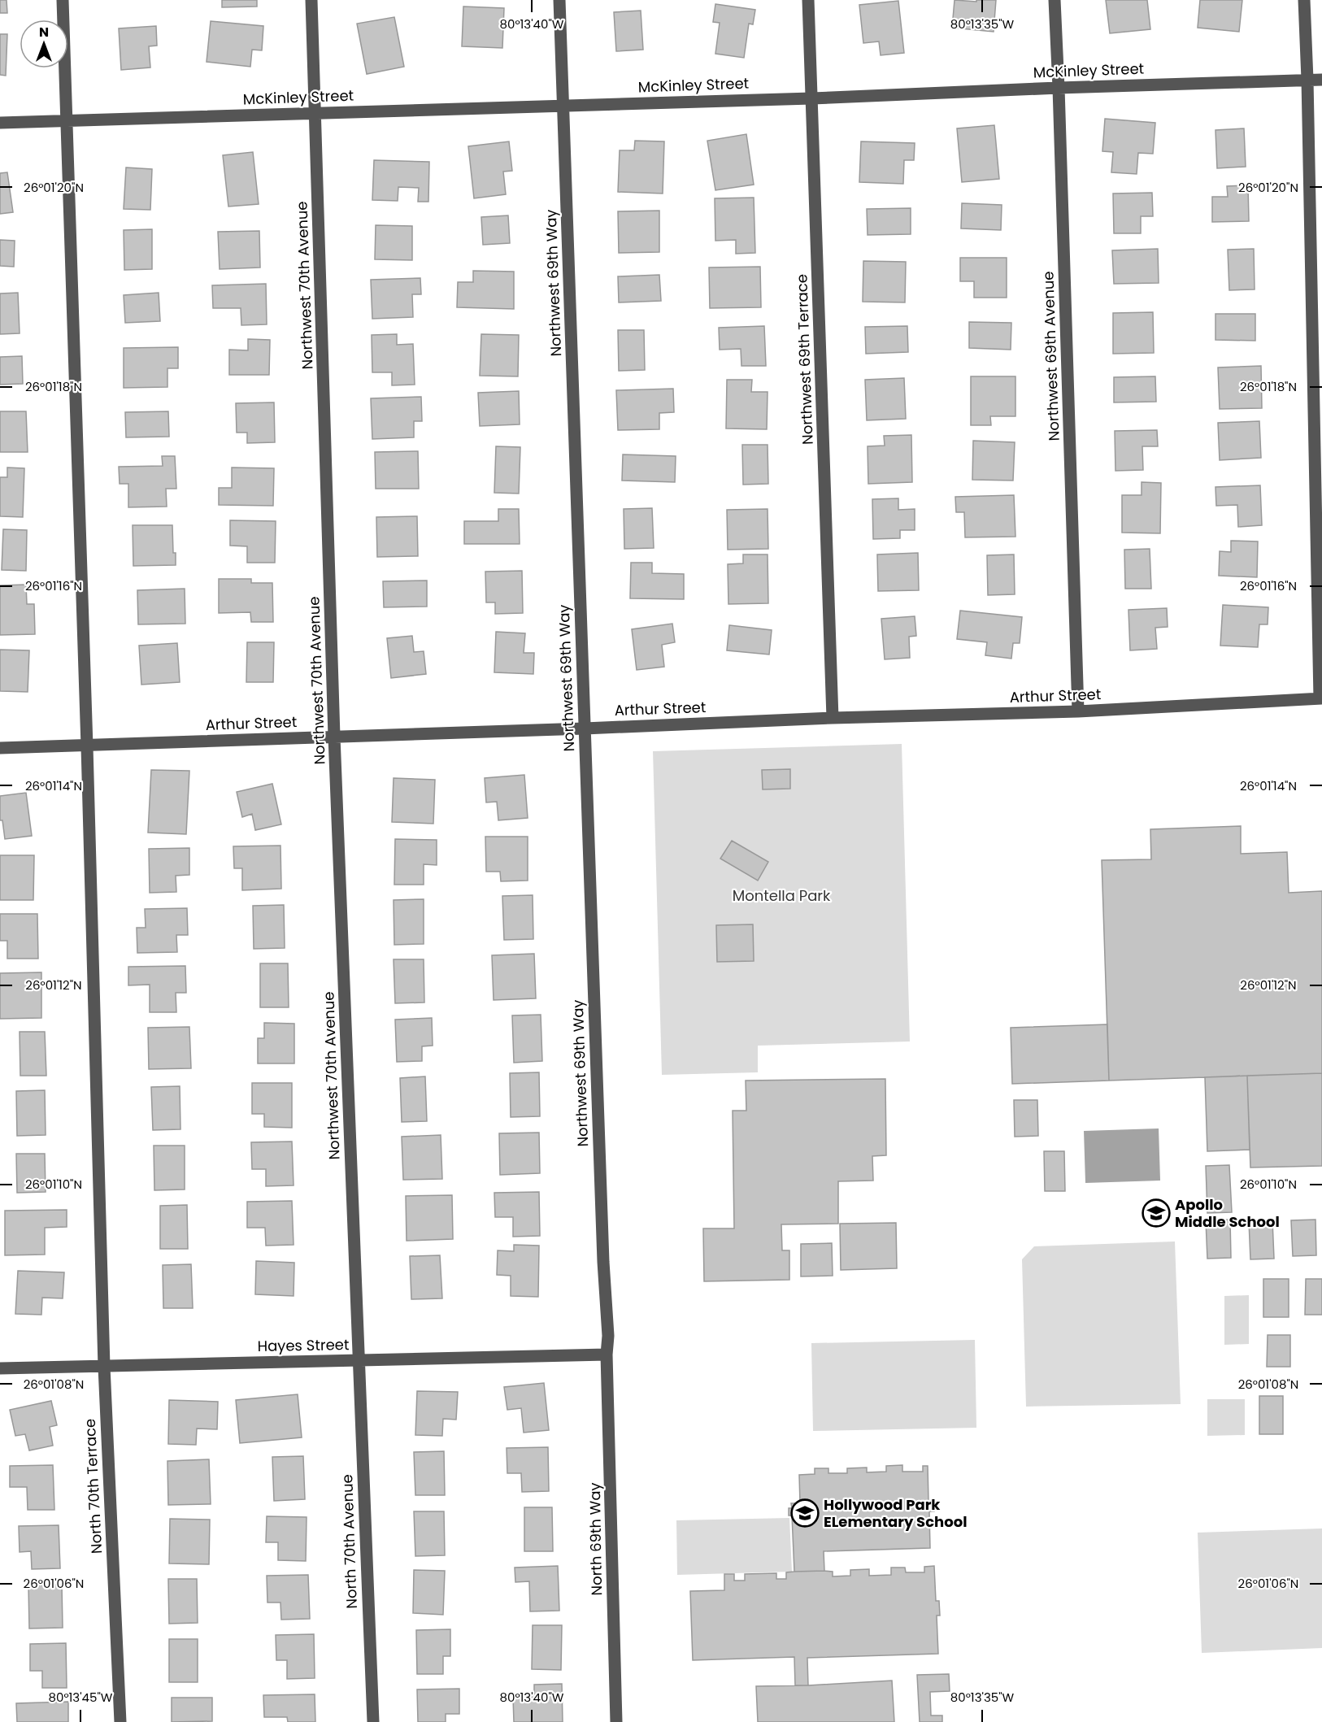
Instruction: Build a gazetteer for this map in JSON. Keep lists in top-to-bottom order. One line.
{"streets":{"street":["McKinley Street","Northwest 69th Way","Northwest 70th Avenue","Northwest 69th Avenue","Northwest 69th Terrace","Arthur Street","Hayes Street","North 70th Terrace","North 69th Way","North 70th Avenue"]},"crossings":[["McKinley Street","Northwest 69th Way"],["McKinley Street","Northwest 70th Avenue"],["McKinley Street","Northwest 69th Avenue"],["McKinley Street","Northwest 69th Terrace"],["McKinley Street","North 70th Terrace"],["Northwest 69th Way","Arthur Street"],["Northwest 69th Way","Hayes Street"],["Northwest 69th Way","North 69th Way"],["Northwest 70th Avenue","Arthur Street"],["Northwest 70th Avenue","Hayes Street"],["Northwest 70th Avenue","North 70th Avenue"],["Northwest 69th Avenue","Arthur Street"],["Northwest 69th Terrace","Arthur Street"],["Arthur Street","North 70th Terrace"],["Hayes Street","North 70th Terrace"],["Hayes Street","North 69th Way"],["Hayes Street","North 70th Avenue"]],"parks":["Montella Park"],"places":{"school or university":["Apollo Middle School","Hollywood Park ELementary School"]},"north":"top","coordinates":["80°13'40\"W","80°13'35\"W","26°01'20\"N","26°01'18\"N","26°01'16\"N","26°01'14\"N","26°01'12\"N","26°01'10\"N","26°01'08\"N","26°01'06\"N","80°13'45\"W"]}
